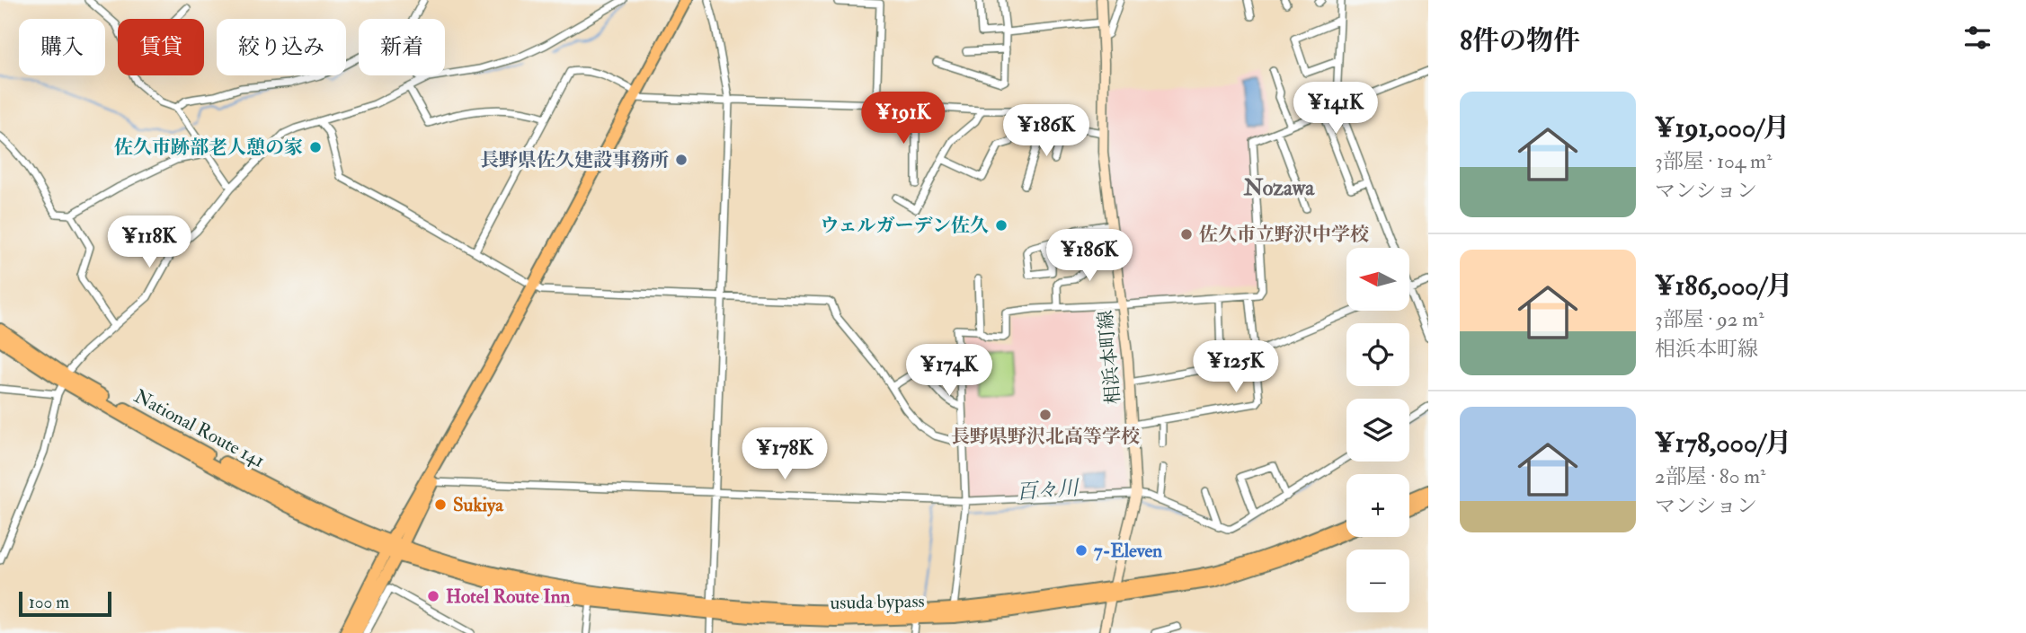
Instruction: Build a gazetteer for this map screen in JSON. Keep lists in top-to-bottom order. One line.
{"streets":{"highway":["National Route 141","usuda bypass"],"main road":["相浜本町線"]},"crossings":[["相浜本町線","usuda bypass"],["National Route 141","usuda bypass"]],"districts":["Nozawa"],"water":["百々川"],"places":["佐久市跡部老人憩の家","長野県佐久建設事務所","ウェルガーデン佐久","佐久市立野沢中学校","長野県野沢北高等学校","Sukiya","7-Eleven","Hotel Route Inn"],"scale_bar":"100 m","north":"left","page":{"heading":"8件の物件","chip":["購入","賃貸","絞り込み","新着"],"list":[{"name":"¥191,000/月","note":"3部屋 · 104 m² · マンション"},{"name":"¥186,000/月","note":"3部屋 · 92 m² · 相浜本町線"},{"name":"¥178,000/月","note":"2部屋 · 80 m² · マンション"}],"price":["¥141K","¥191K","¥186K","¥118K","¥186K","¥125K","¥174K","¥178K"],"map_buttons":["+","−"],"scale":"100 m"}}
